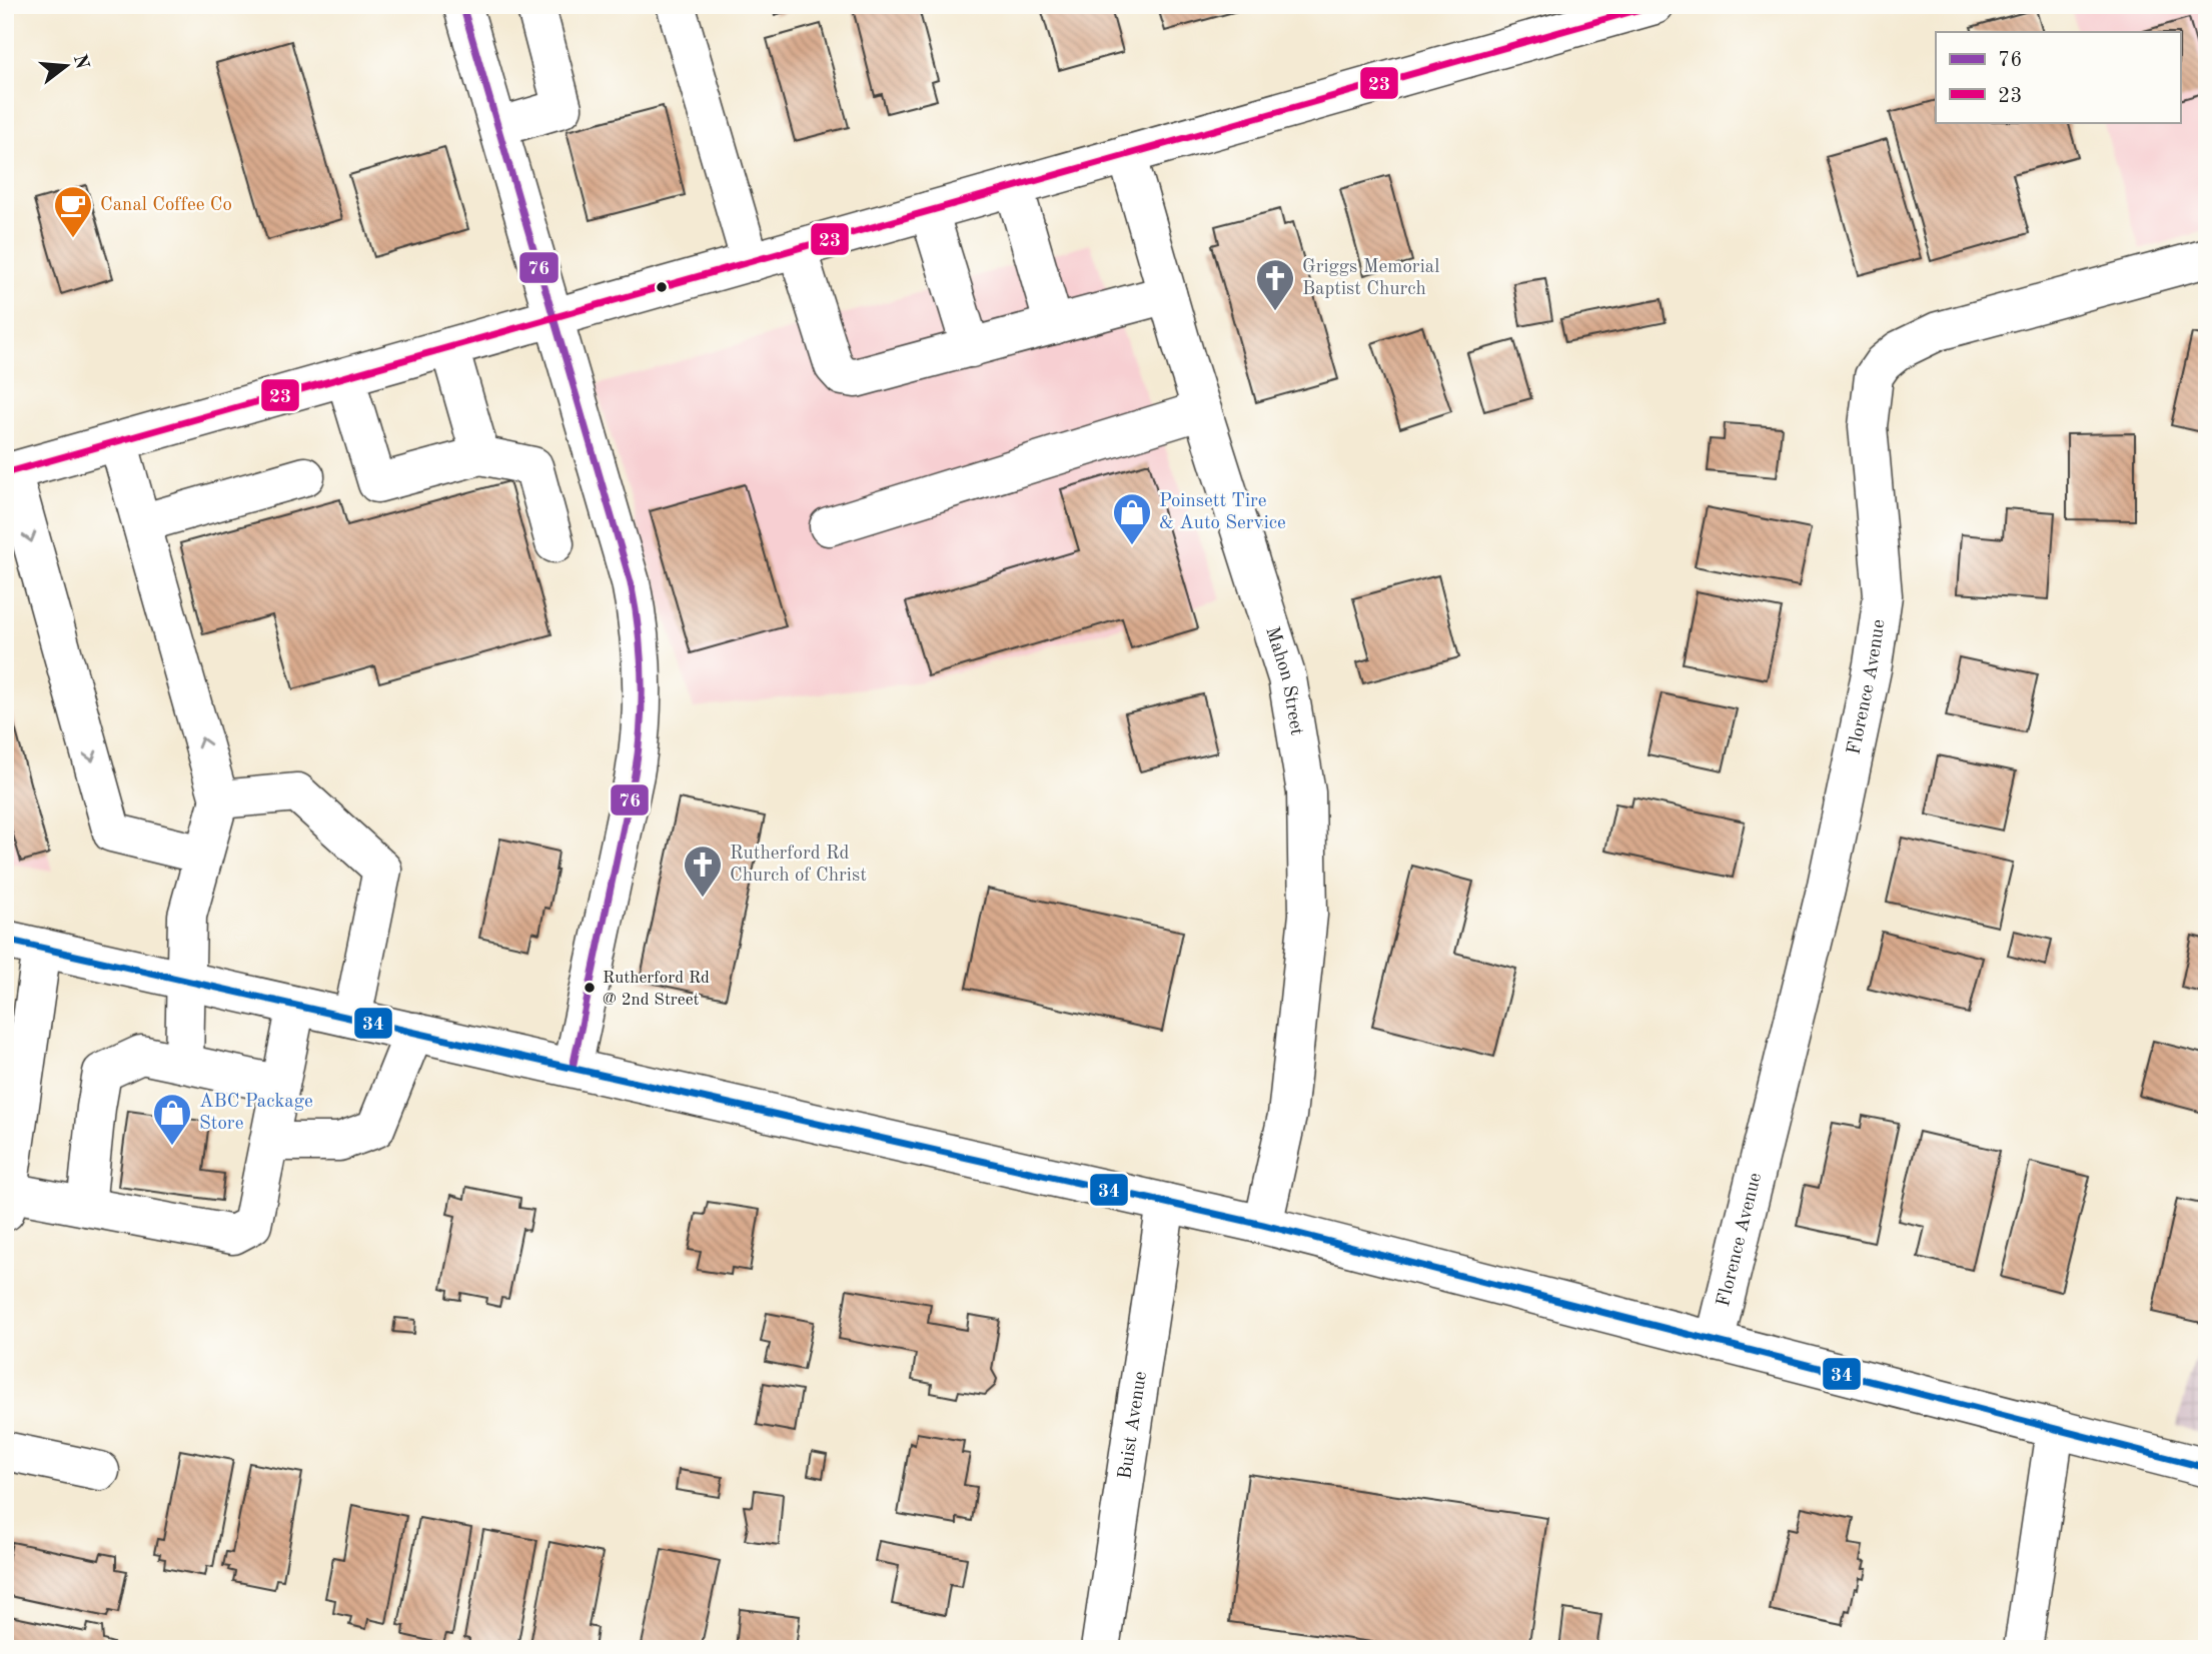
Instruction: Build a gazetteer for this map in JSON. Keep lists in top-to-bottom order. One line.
{"streets":{"main road":["Mahon Street","Florence Avenue","Buist Avenue"]},"places":{"cafe":["Canal Coffee Co"],"church":["Griggs Memorial Baptist Church","Rutherford Rd Church of Christ"],"shop":["Poinsett Tire & Auto Service","ABC Package Store"],"other":["Rutherford Rd @ 2nd Street"]},"lines":["transit line 76","transit line 23","transit line 34"],"legend":["76","23"],"north":"right"}
